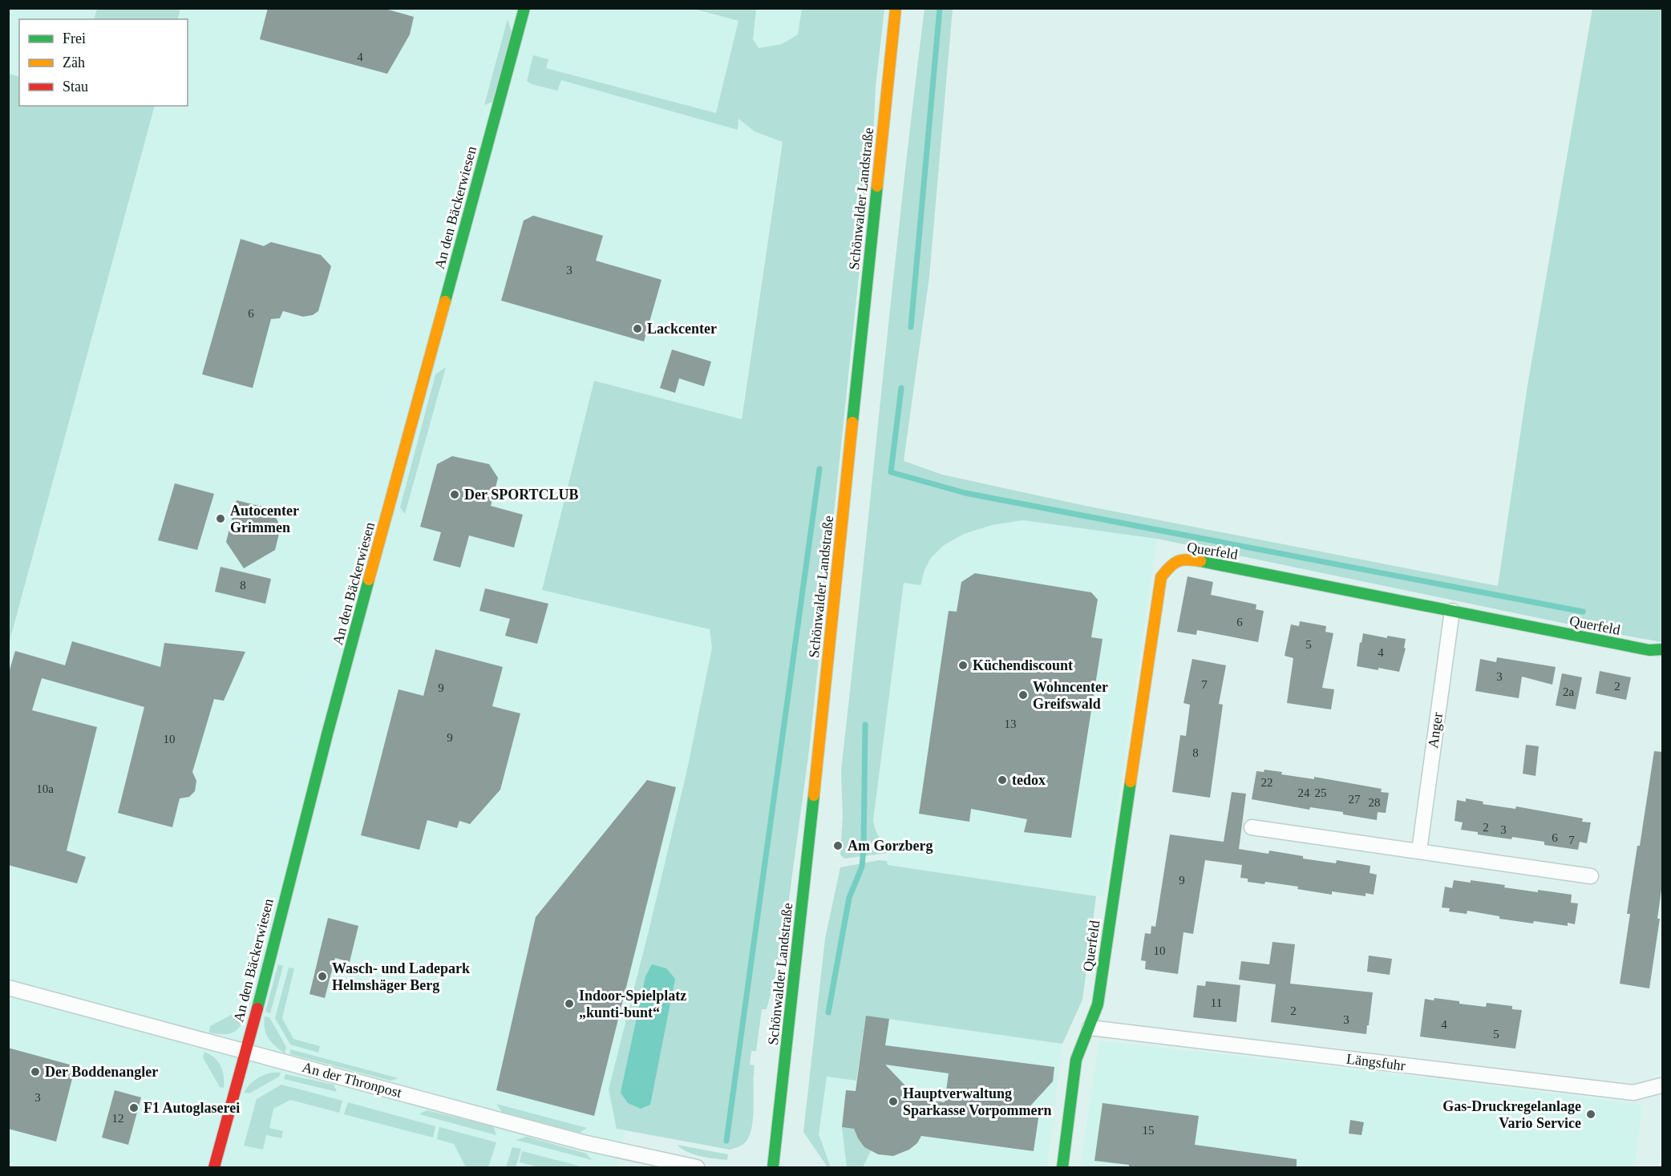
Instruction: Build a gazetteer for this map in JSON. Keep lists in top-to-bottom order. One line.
{"streets":{"street":["Schönwalder Landstraße","An den Bäckerwiesen","Querfeld","Anger","Längsfuhr","An der Thronpost"]},"crossings":[["An den Bäckerwiesen","An der Thronpost"],["Querfeld","Anger"],["Querfeld","Längsfuhr"]],"places":["Lackcenter","Der SPORTCLUB","Autocenter Grimmen","Küchendiscount","Wohncenter Greifswald","tedox","Am Gorzberg","Wasch- und Ladepark Helmshäger Berg","Indoor-Spielplatz „kunti-bunt“","Der Boddenangler","Hauptverwaltung Sparkasse Vorpommern","F1 Autoglaserei","Gas-Druckregelanlage Vario Service"],"house_numbers":["4","3","6","8","6","5","4","3","7","2","9","2a","13","9","10","8","22","10a","24","25","27","28","2","3","6","7","9","10","11","2","3","4","5","3","12","15"],"legend":["Frei","Zäh","Stau"]}
